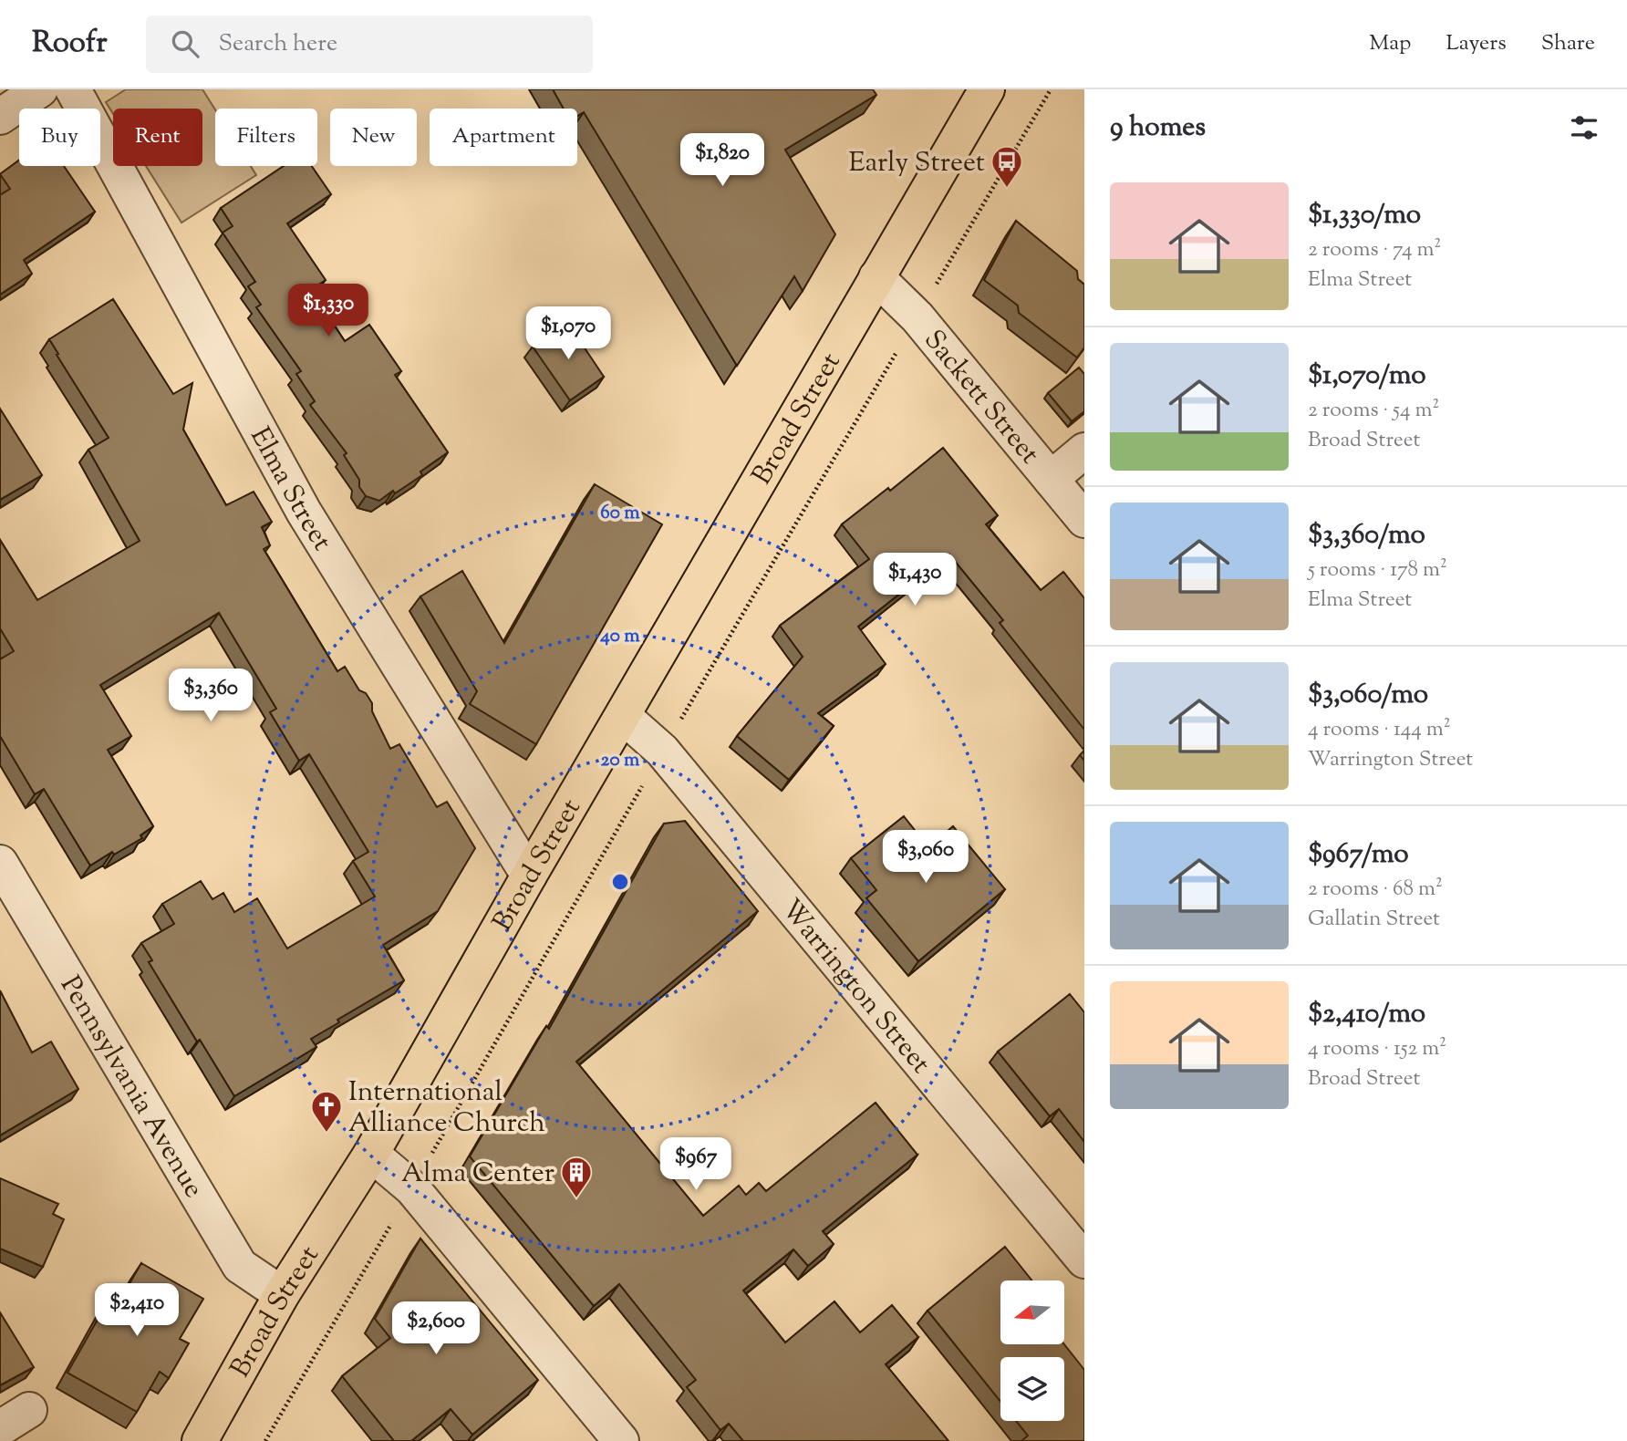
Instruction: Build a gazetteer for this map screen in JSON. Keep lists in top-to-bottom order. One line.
{"streets":{"main road":["Broad Street"],"street":["Sackett Street","Elma Street","Warrington Street","Pennsylvania Avenue"]},"crossings":[["Sackett Street","Broad Street"],["Broad Street","Elma Street"],["Broad Street","Warrington Street"],["Broad Street","Pennsylvania Avenue"]],"places":{"bus stop":["Early Street"],"church":["International Alliance Church"],"building":["Alma Center"]},"north":"left","page":{"header":"Roofr","search":"Search here","nav":["Map","Layers","Share"],"heading":"9 homes","chip":["Buy","Rent","Filters","New","Apartment"],"price":["$1,820","$1,330","$1,070","$1,430","$3,360","$3,060","$967","$2,410","$2,600"],"list":[{"name":"$1,330/mo","note":"2 rooms · 74 m² · Elma Street"},{"name":"$1,070/mo","note":"2 rooms · 54 m² · Broad Street"},{"name":"$3,360/mo","note":"5 rooms · 178 m² · Elma Street"},{"name":"$3,060/mo","note":"4 rooms · 144 m² · Warrington Street"},{"name":"$967/mo","note":"2 rooms · 68 m² · Gallatin Street"},{"name":"$2,410/mo","note":"4 rooms · 152 m² · Broad Street"}]},"rings":["60 m","40 m","20 m"]}
